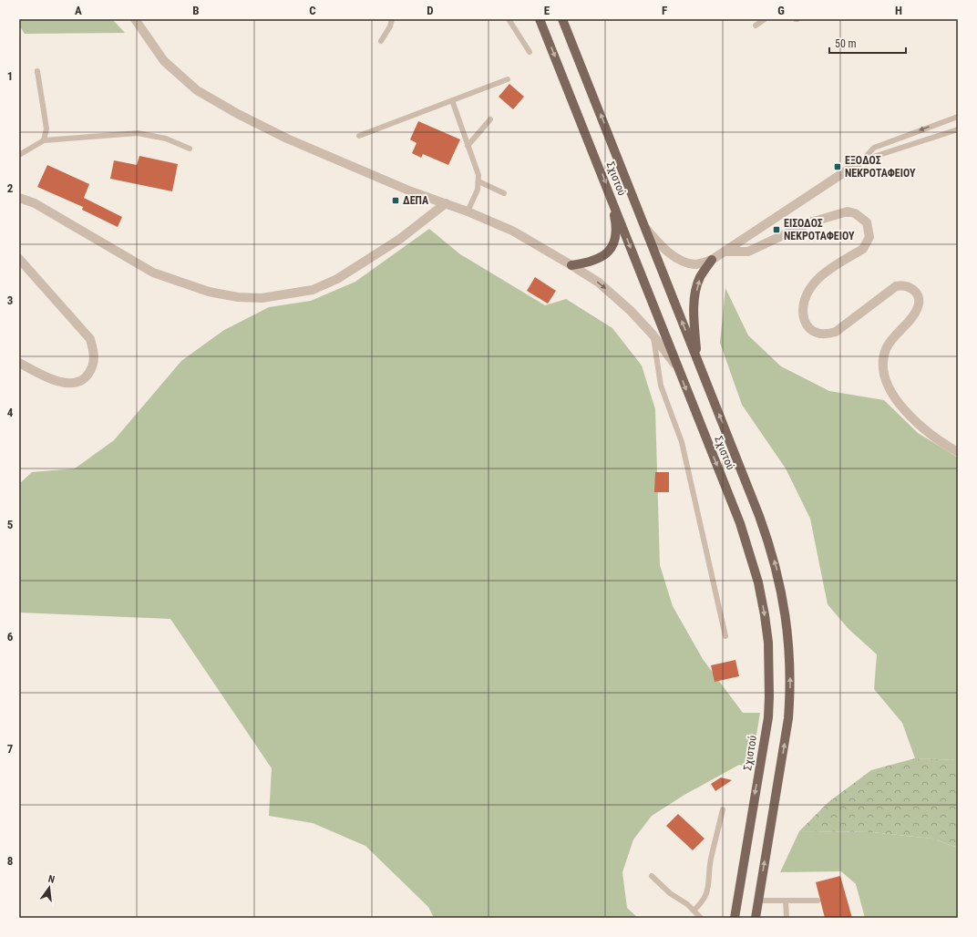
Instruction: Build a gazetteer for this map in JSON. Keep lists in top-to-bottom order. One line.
{"streets":{"main road":["Σχιστού"]},"places":{"transit":["ΕΞΟΔΟΣ ΝΕΚΡΟΤΑΦΕΙΟΥ","ΔΕΠΑ","ΕΙΣΟΔΟΣ ΝΕΚΡΟΤΑΦΕΙΟΥ"]},"scale_bar":"50 m","north":"top","grid":{"columns":["A","B","C","D","E","F","G","H"],"rows":["1","2","3","4","5","6","7","8"]}}
